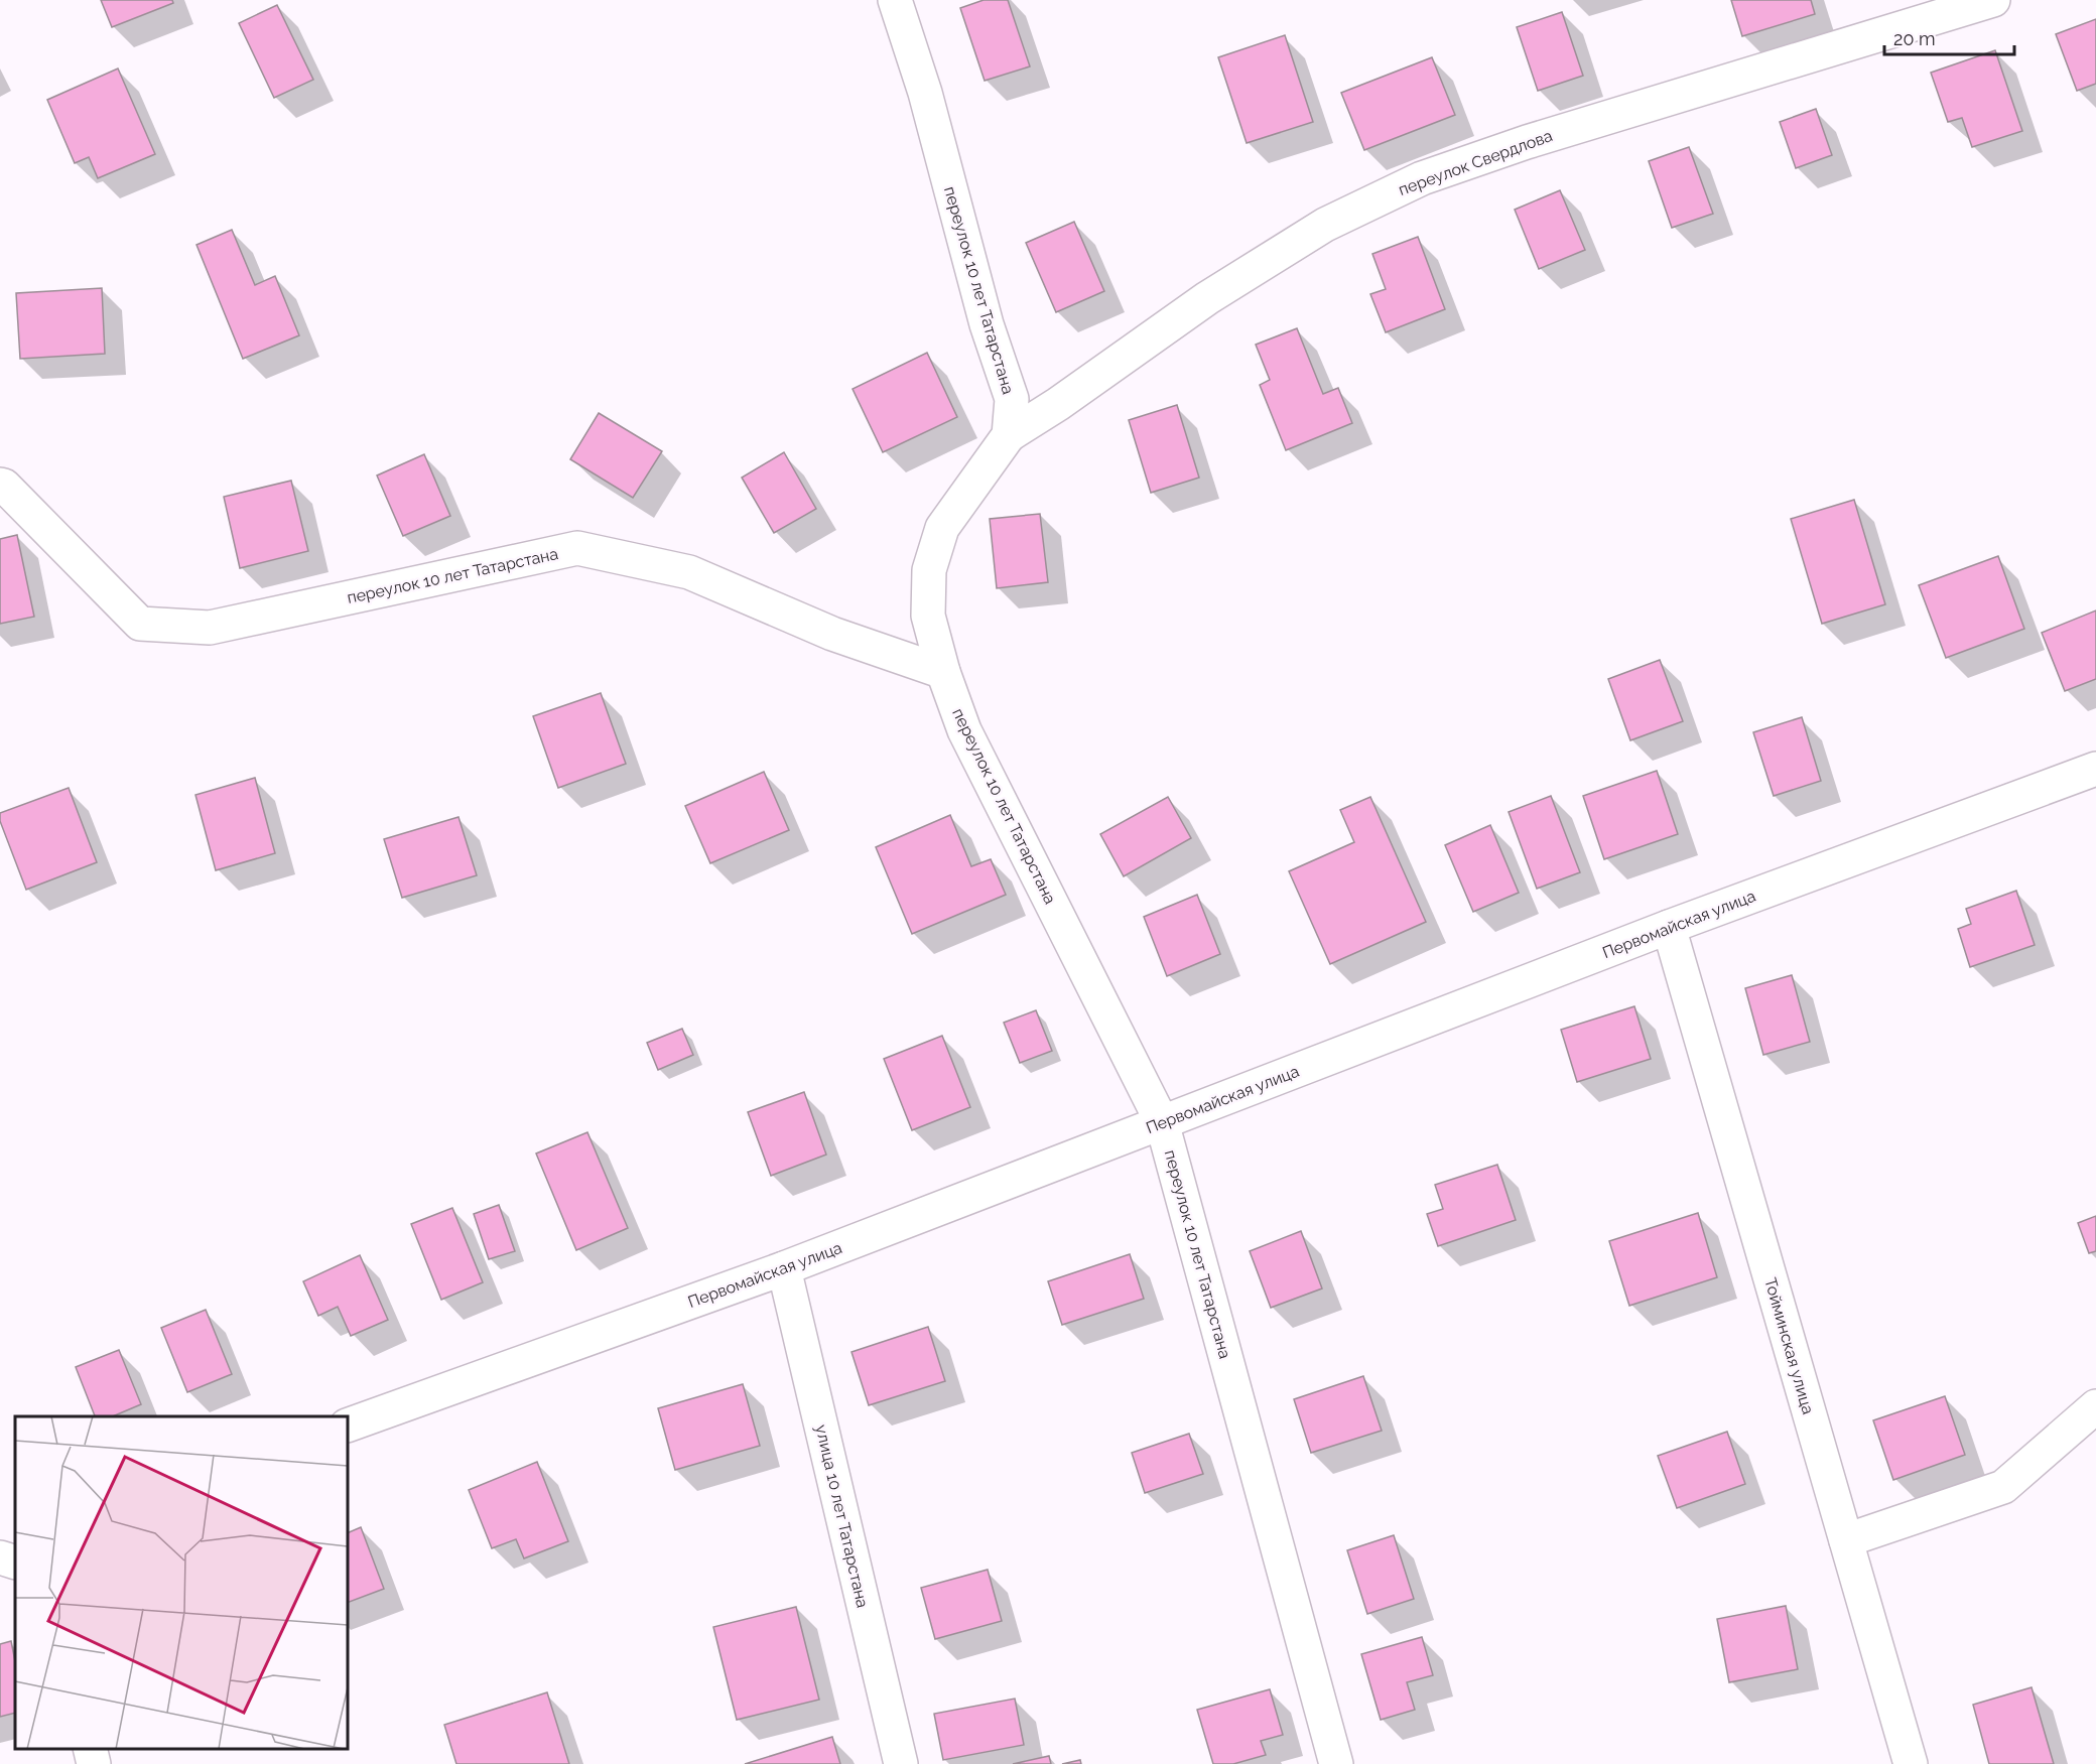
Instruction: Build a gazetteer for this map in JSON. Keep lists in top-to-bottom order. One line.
{"streets":{"street":["переулок Свердлова","переулок 10 лет Татарстана","Первомайская улица","Тойминская улица","улица 10 лет Татарстана"]},"crossings":[["переулок Свердлова","переулок 10 лет Татарстана"],["переулок 10 лет Татарстана","Первомайская улица"],["Первомайская улица","Тойминская улица"],["Первомайская улица","улица 10 лет Татарстана"]],"scale_bar":"20 m"}
